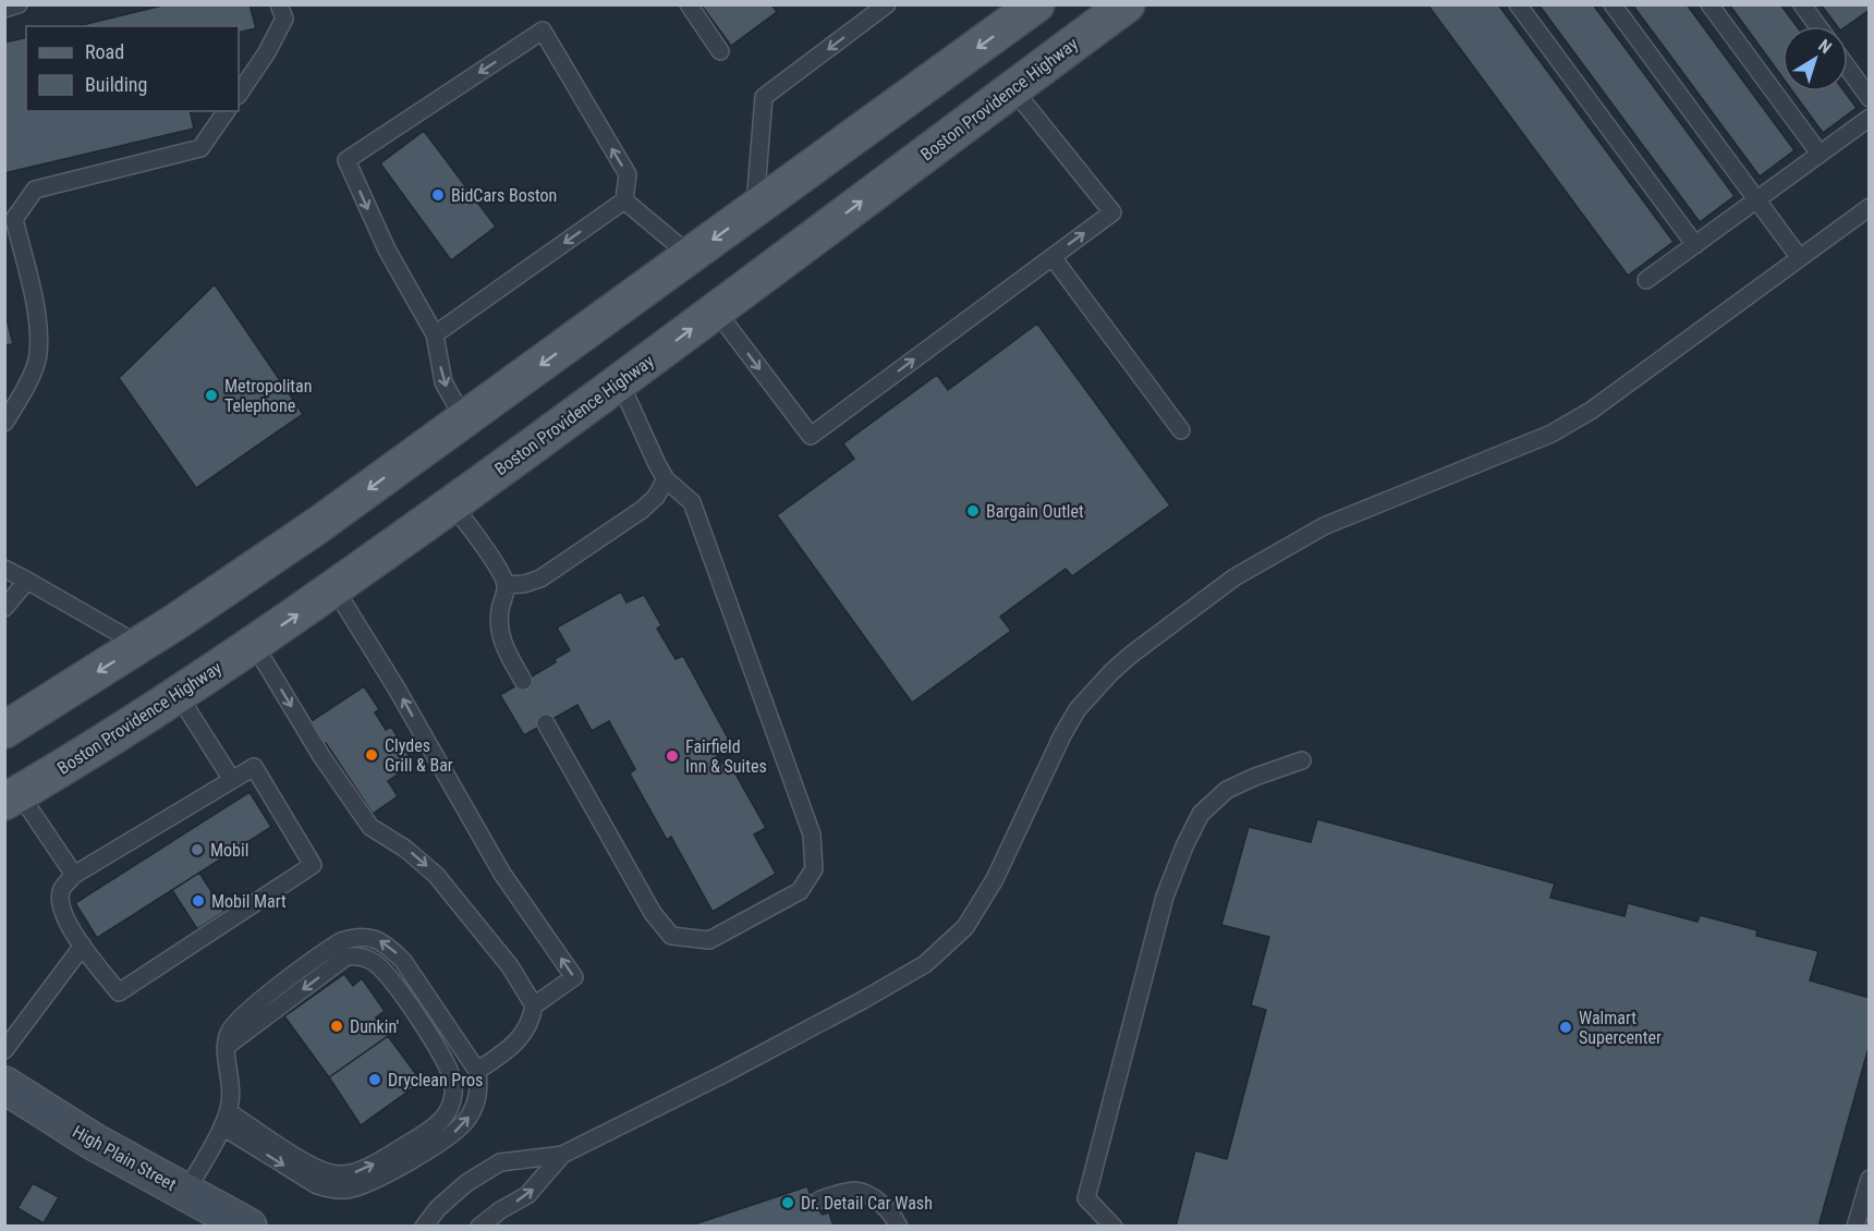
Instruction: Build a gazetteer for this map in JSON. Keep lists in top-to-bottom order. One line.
{"streets":{"main road":["Boston Providence Highway","High Plain Street"]},"places":["BidCars Boston","Metropolitan Telephone","Bargain Outlet","Clydes Grill & Bar","Fairfield Inn & Suites","Mobil","Mobil Mart","Dunkin'","Walmart Supercenter","Dryclean Pros","Dr. Detail Car Wash"],"legend":["Road","Building"],"north":"top right"}
